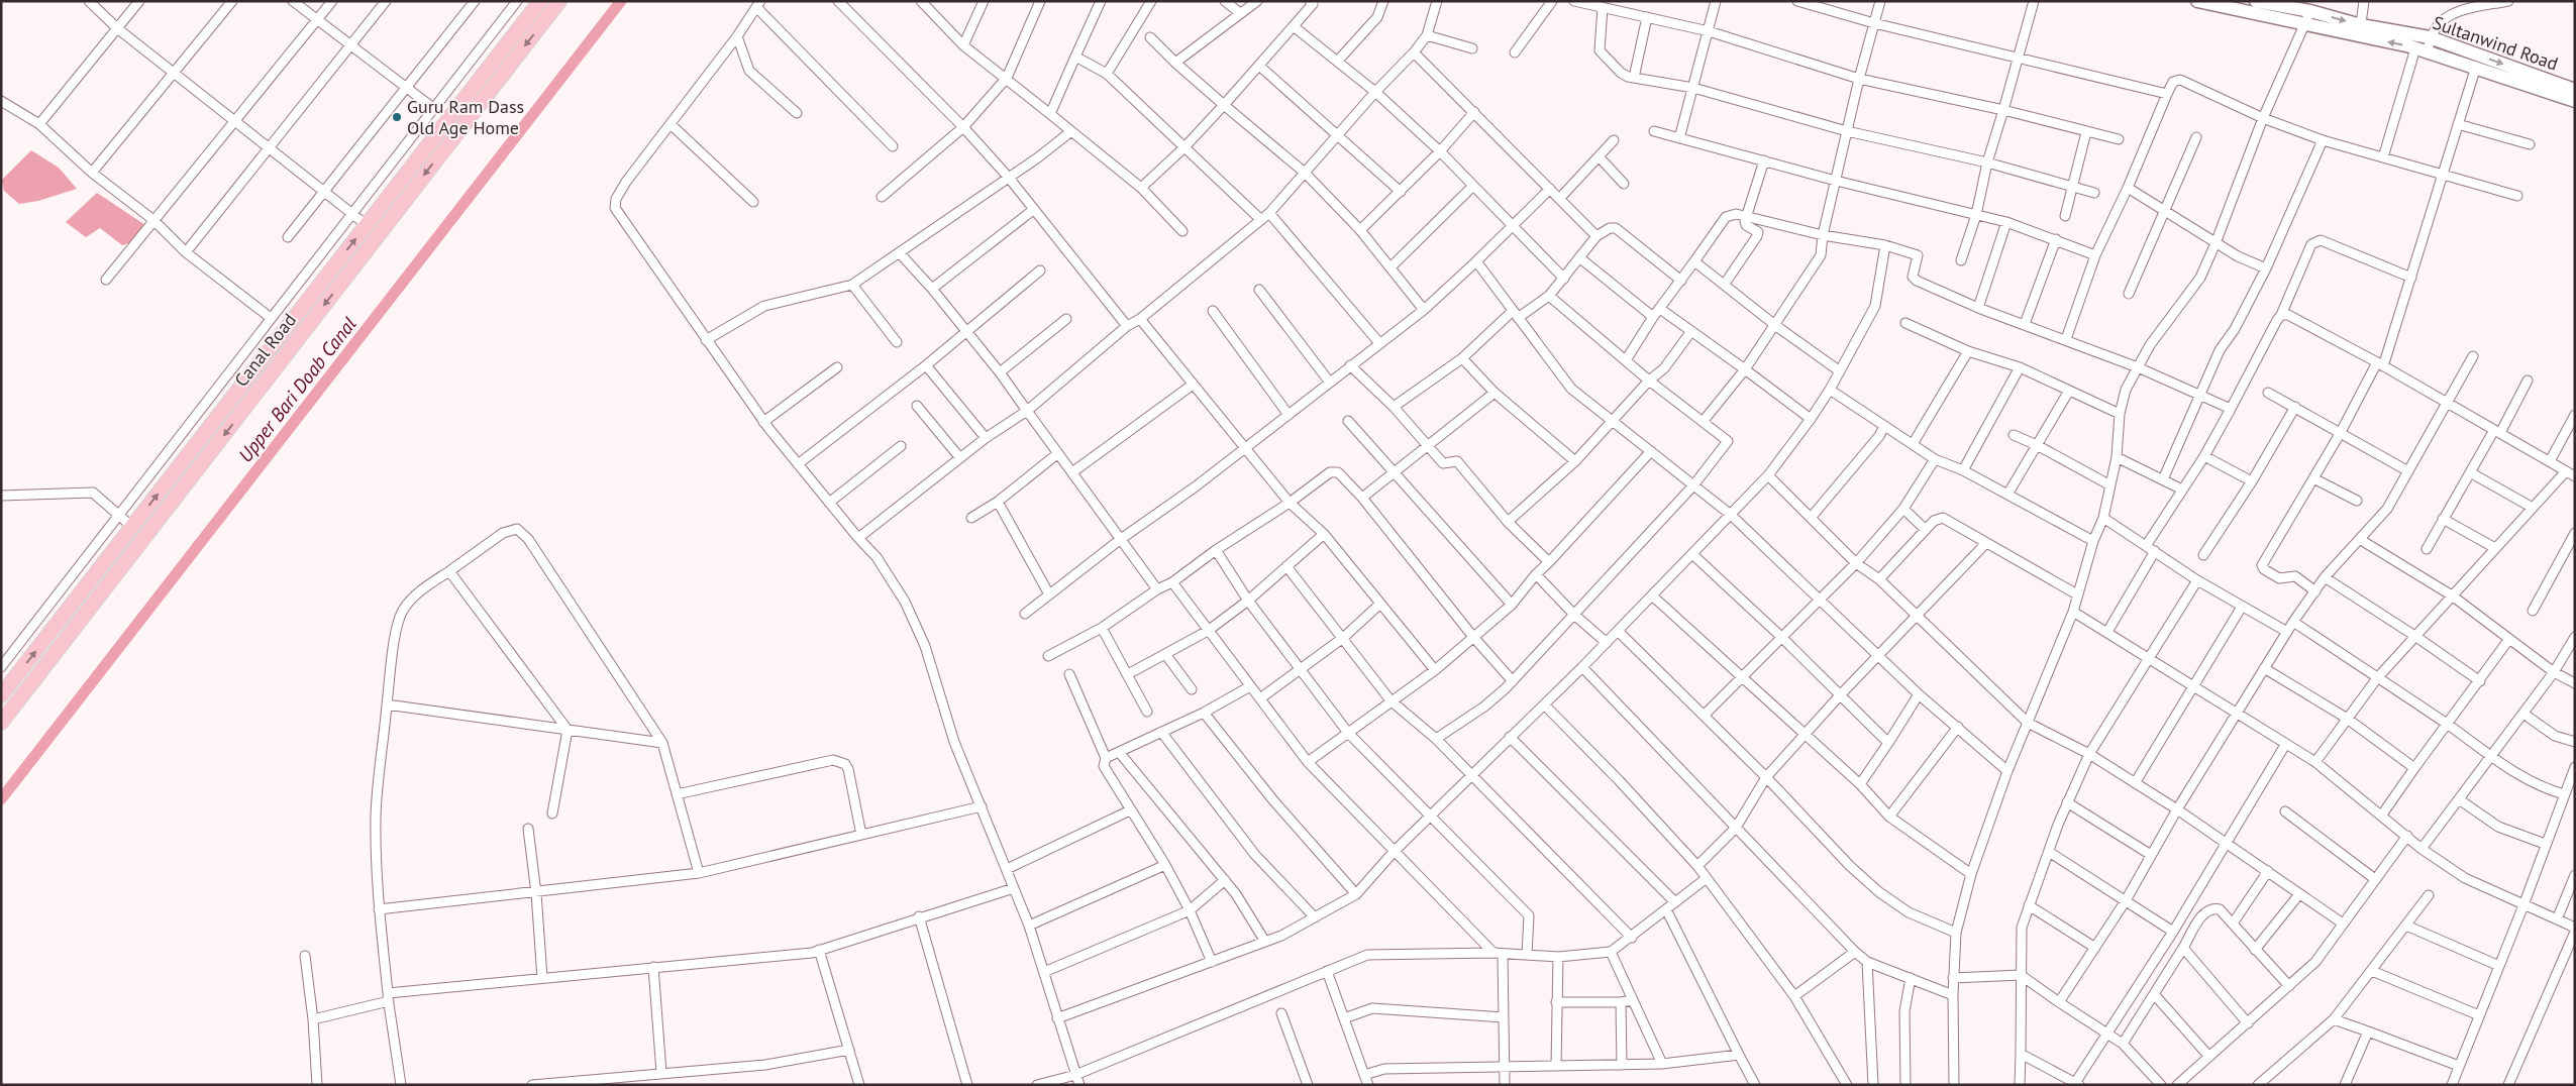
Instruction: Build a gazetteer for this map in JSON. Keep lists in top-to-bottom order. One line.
{"streets":{"main road":["Sultanwind Road","Canal Road"]},"water":["Upper Bari Doab Canal"],"places":["Guru Ram Dass Old Age Home"]}
